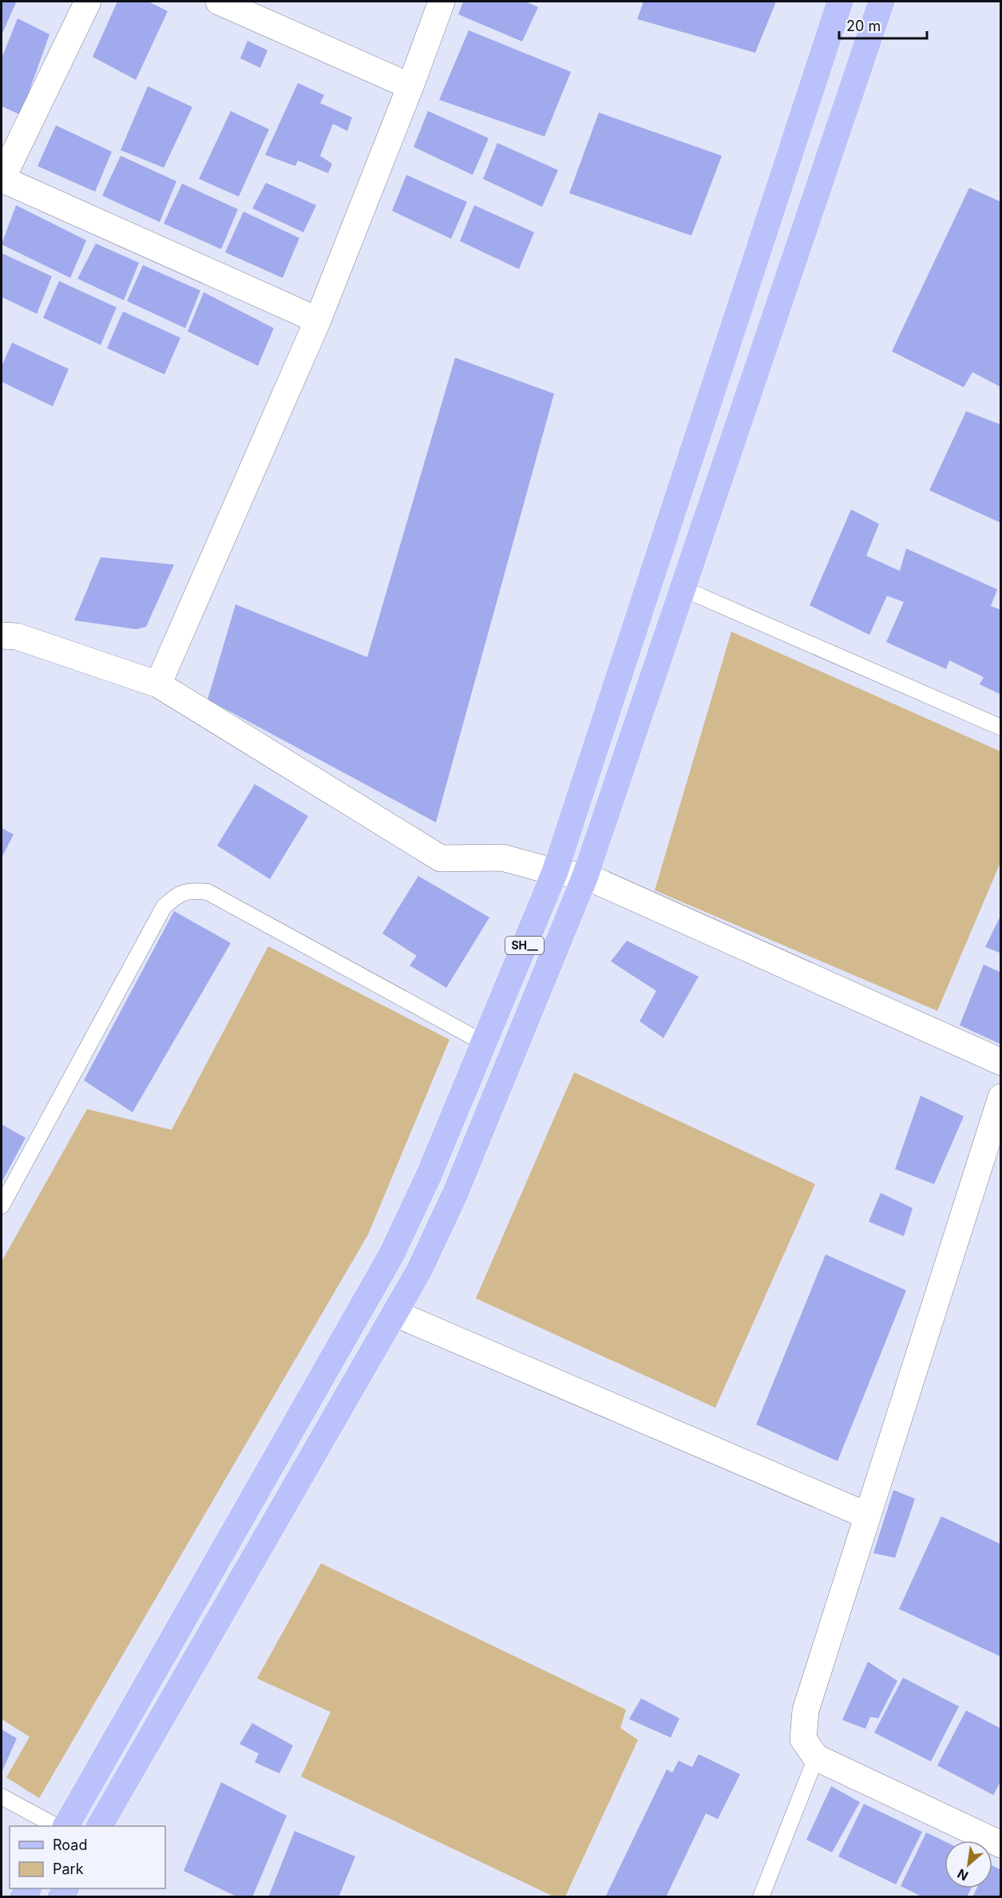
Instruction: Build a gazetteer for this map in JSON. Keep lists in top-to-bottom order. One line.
{"streets":{"main road":["SH__"]},"legend":["Road","Park"],"scale_bar":"20 m","north":"bottom left"}
